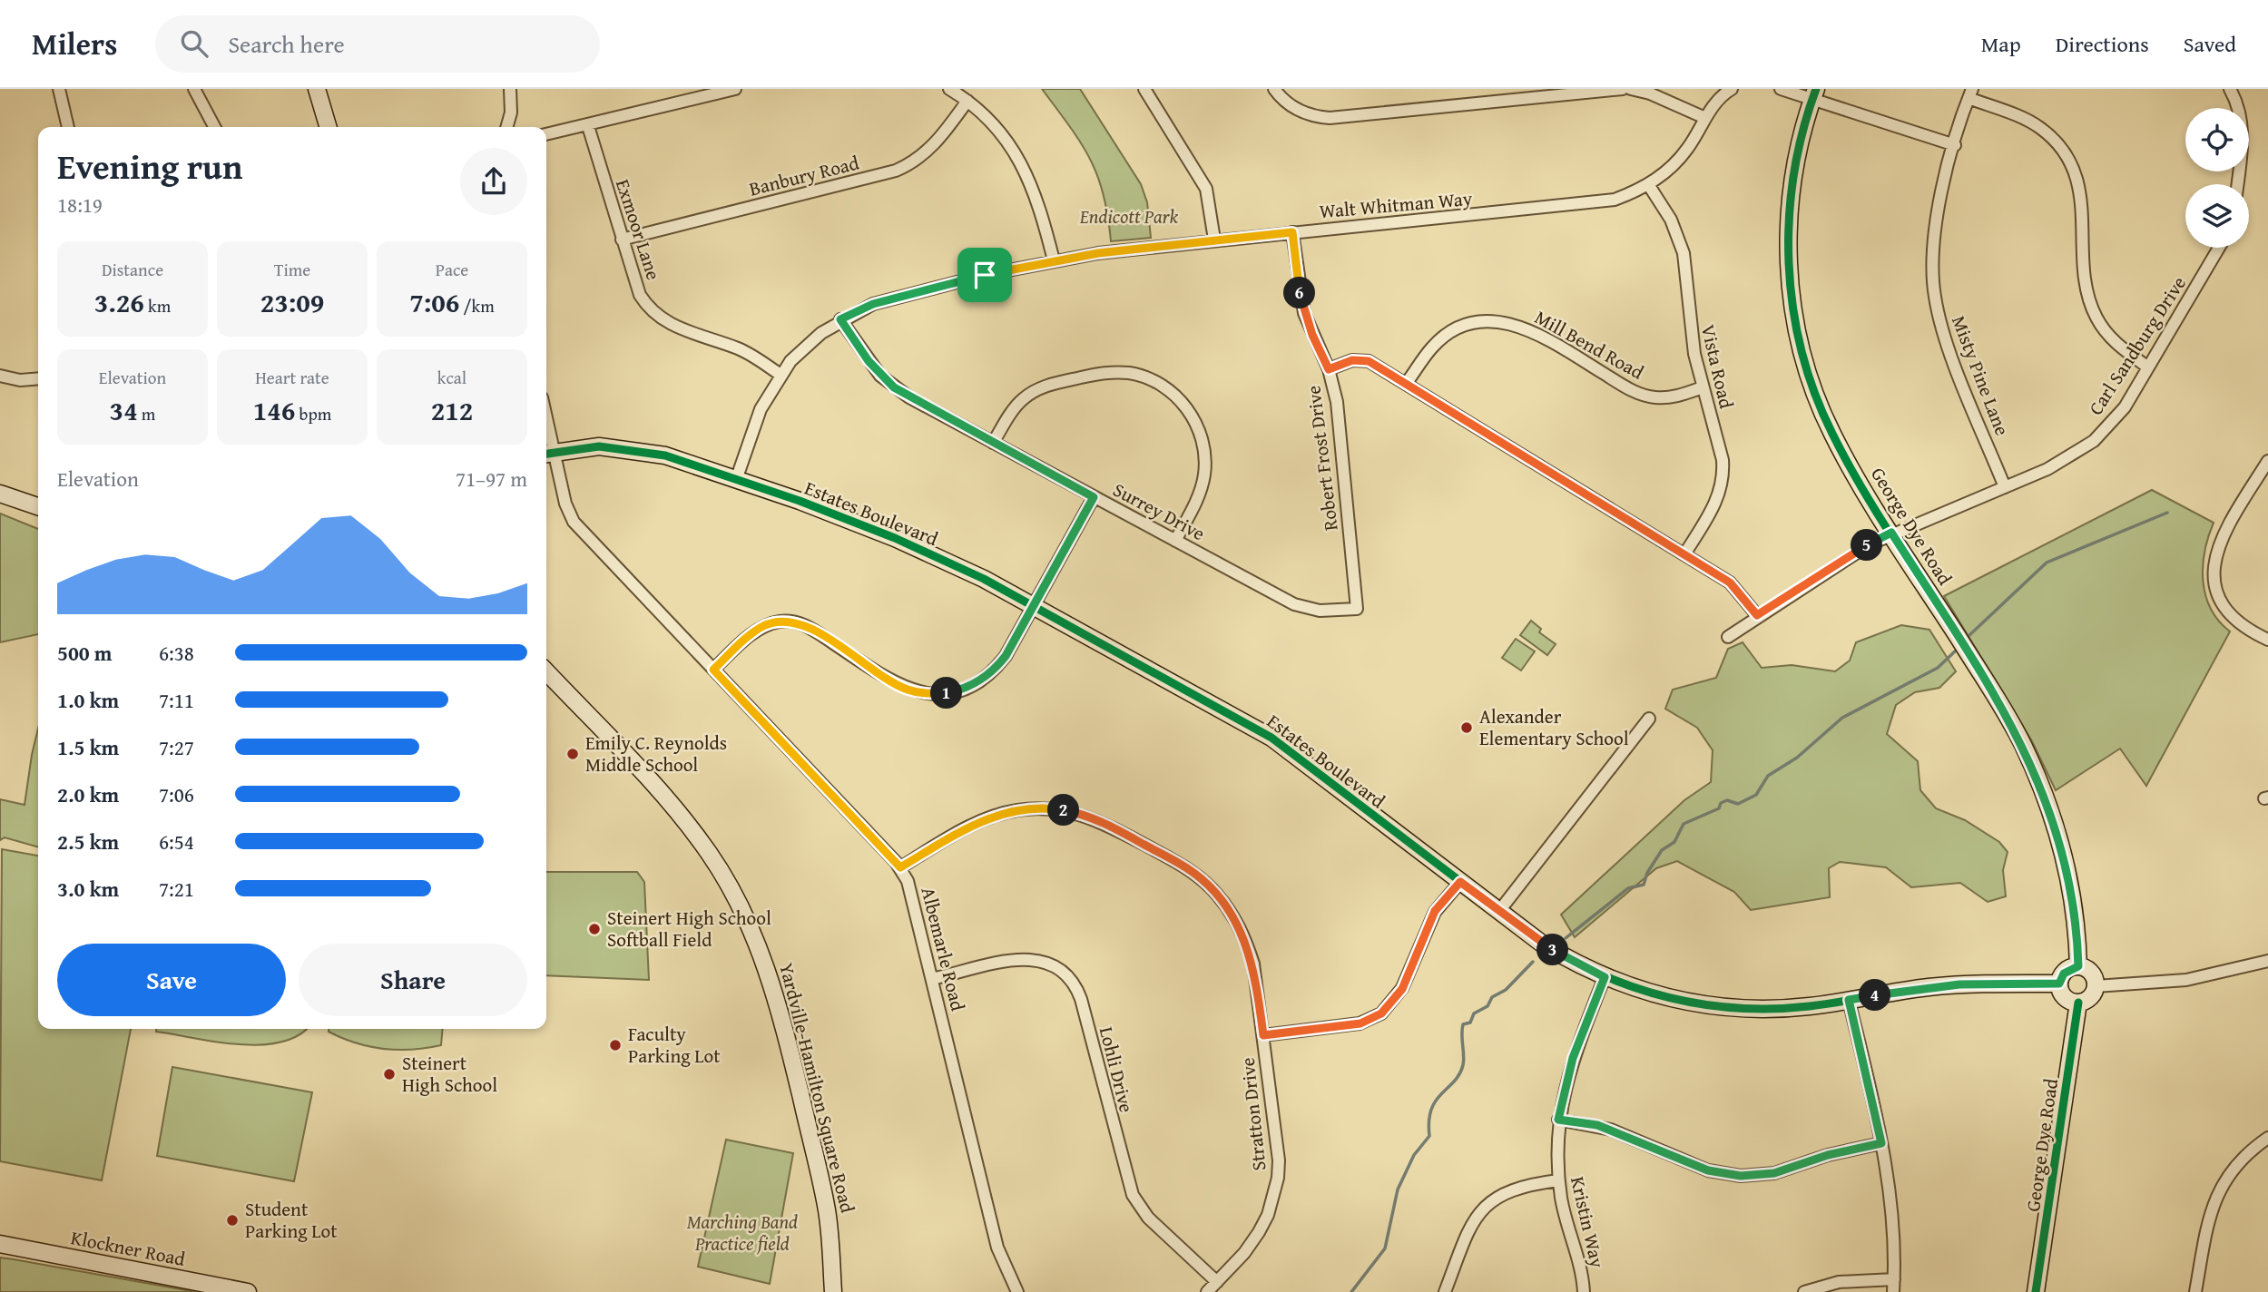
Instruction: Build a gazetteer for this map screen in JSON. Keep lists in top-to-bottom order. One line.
{"streets":{"street":["Banbury Road","Walt Whitman Way","Exmoor Lane","Mill Bend Road","Carl Sandburg Drive","Vista Road","Misty Pine Lane","Robert Frost Drive","Surrey Drive","Estates Boulevard","George Dye Road","Albemarle Road","Lohli Drive","Yardville-Hamilton Square Road","Stratton Drive","Kristin Way","Klockner Road"]},"crossings":[["Banbury Road","Exmoor Lane"],["Walt Whitman Way","Exmoor Lane"],["Walt Whitman Way","Vista Road"],["Walt Whitman Way","Robert Frost Drive"],["Walt Whitman Way","Surrey Drive"],["Walt Whitman Way","Estates Boulevard"],["Mill Bend Road","Vista Road"],["Carl Sandburg Drive","Misty Pine Lane"],["Carl Sandburg Drive","George Dye Road"],["Robert Frost Drive","Surrey Drive"],["Estates Boulevard","George Dye Road"],["Estates Boulevard","Albemarle Road"],["Estates Boulevard","Kristin Way"],["Albemarle Road","Lohli Drive"],["Albemarle Road","Stratton Drive"],["Lohli Drive","Stratton Drive"]],"parks":["Endicott Park","Marching Band Practice field"],"places":["Alexander Elementary School","Emily C. Reynolds Middle School","Steinert High School Softball Field","Faculty Parking Lot","Steinert High School","Student Parking Lot"],"page":{"header":"Milers","search":"Search here","nav":["Map","Directions","Saved"],"heading":["Evening run","18:19"],"stats":[["Distance","3.26 km"],["Time","23:09"],["Pace","7:06 /km"],["Elevation","34 m"],["Heart rate","146 bpm"],["kcal","212"]],"pins":["6","5","1","2","3","4"],"chart":["Elevation","71–97 m"],"list":[{"name":"500 m","note":"6:38"},{"name":"1.0 km","note":"7:11"},{"name":"1.5 km","note":"7:27"},{"name":"2.0 km","note":"7:06"},{"name":"2.5 km","note":"6:54"},{"name":"3.0 km","note":"7:21"}],"buttons":["Save","Share"]}}
